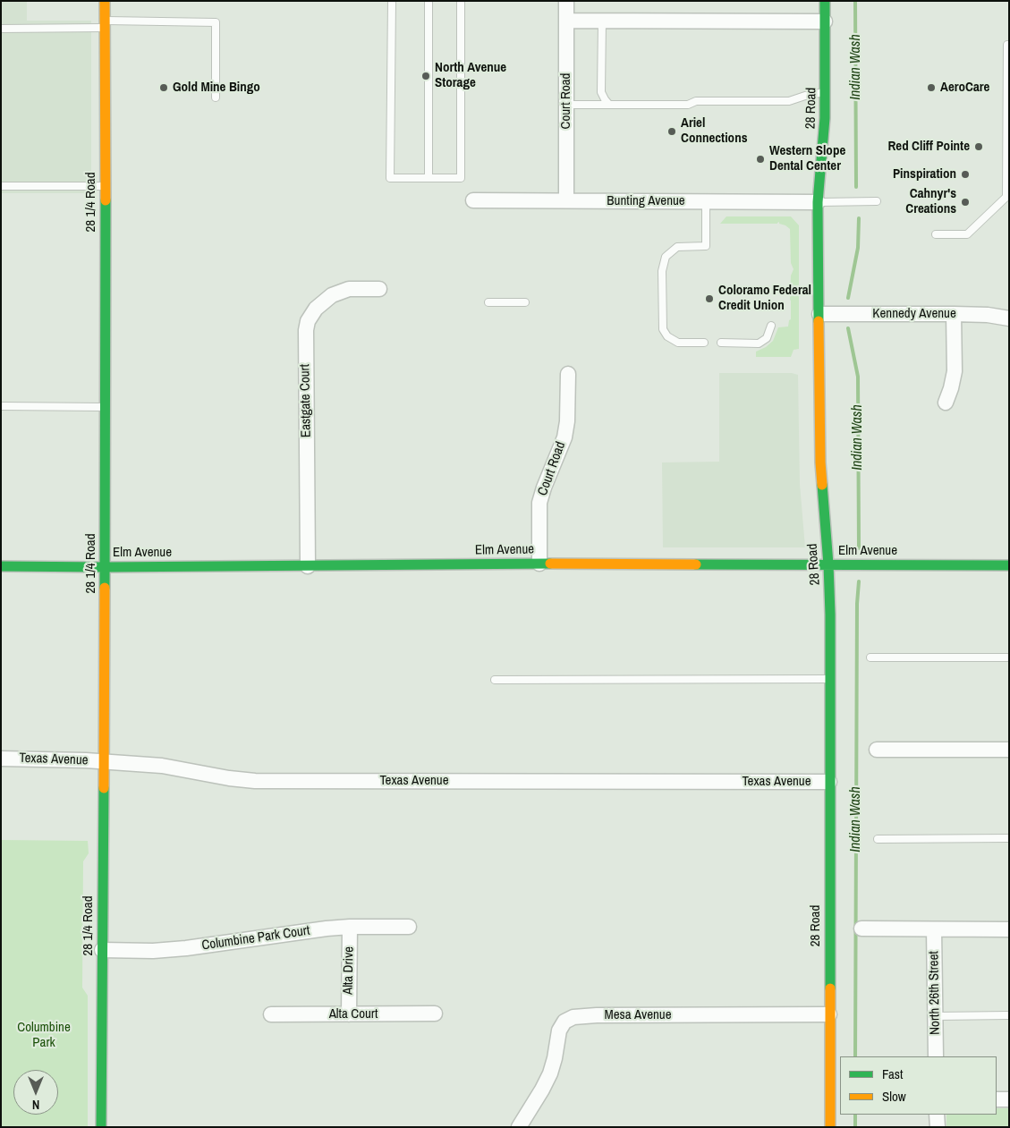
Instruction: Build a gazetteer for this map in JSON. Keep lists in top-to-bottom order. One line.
{"streets":{"street":["Court Road","28 Road","Bunting Avenue","28 1/4 Road","Kennedy Avenue","Eastgate Court","Elm Avenue","Texas Avenue","Columbine Park Court","Alta Drive","North 26th Street","Alta Court","Mesa Avenue"]},"crossings":[["Court Road","Bunting Avenue"],["Court Road","Elm Avenue"],["28 Road","Bunting Avenue"],["28 Road","Kennedy Avenue"],["28 Road","Elm Avenue"],["28 Road","Texas Avenue"],["28 Road","Mesa Avenue"],["28 1/4 Road","Elm Avenue"],["28 1/4 Road","Texas Avenue"],["28 1/4 Road","Columbine Park Court"],["Eastgate Court","Elm Avenue"],["Columbine Park Court","Alta Drive"],["Alta Drive","Alta Court"]],"water":["Indian Wash"],"parks":["Columbine Park"],"places":["North Avenue Storage","Gold Mine Bingo","AeroCare","Ariel Connections","Red Cliff Pointe","Western Slope Dental Center","Pinspiration","Cahnyr's Creations","Coloramo Federal Credit Union"],"legend":["Fast","Slow"],"north":"bottom"}
